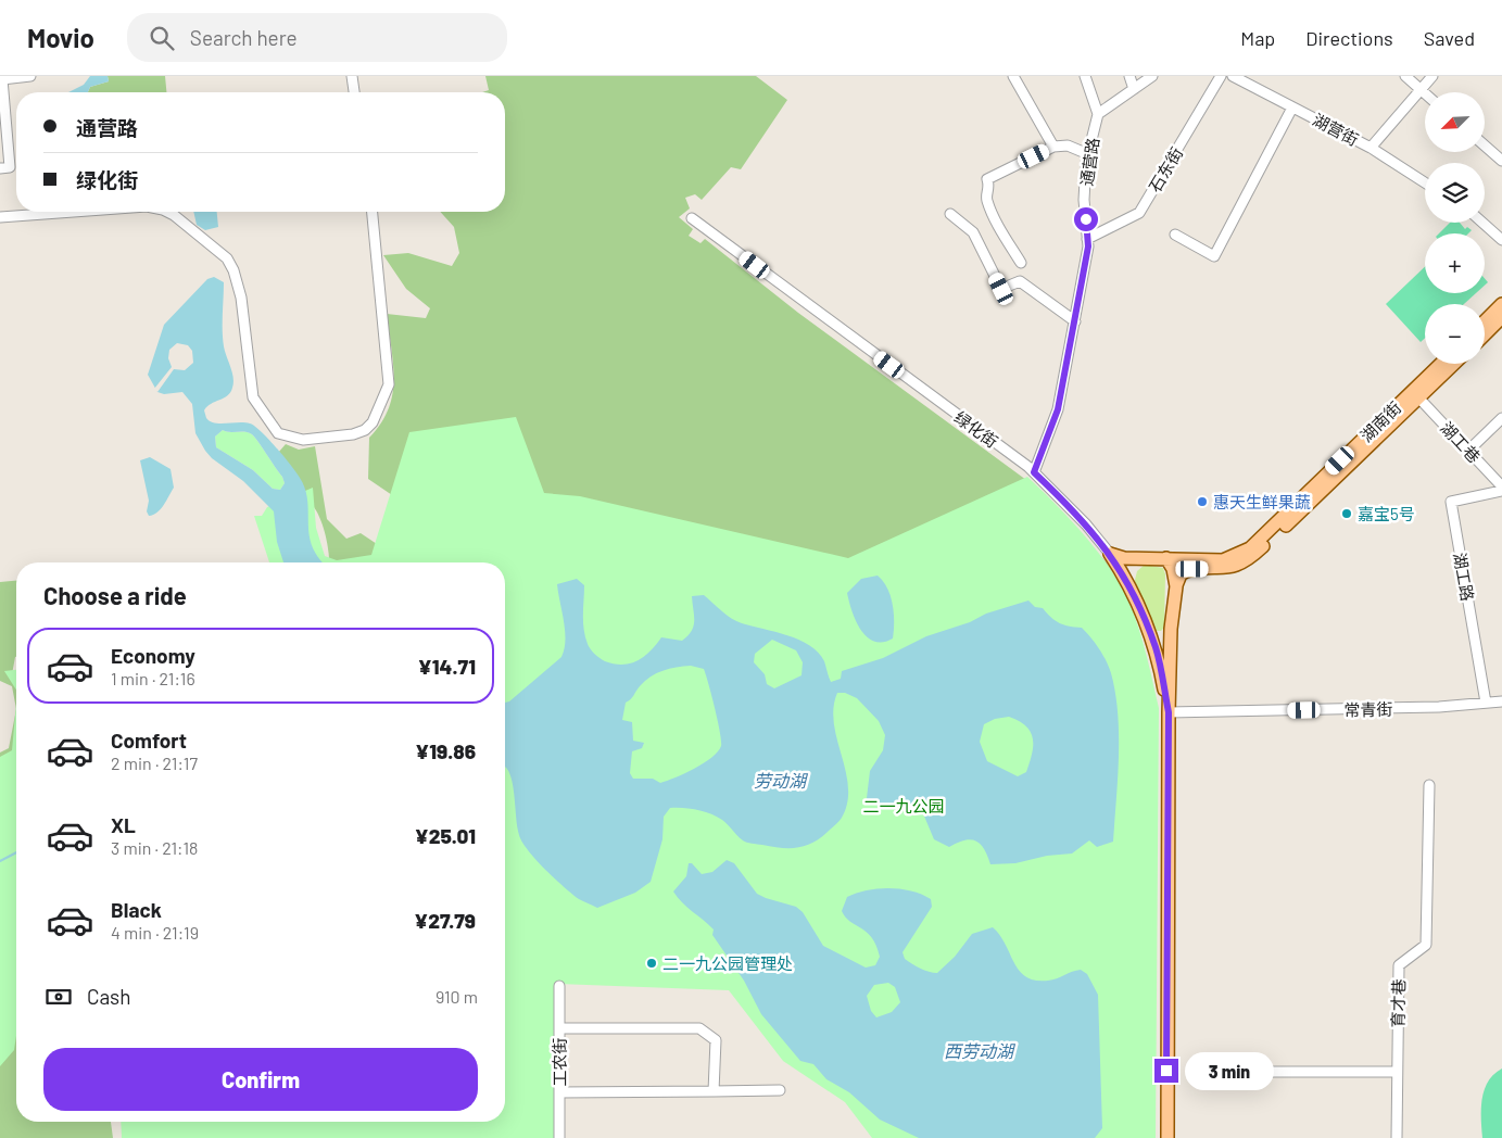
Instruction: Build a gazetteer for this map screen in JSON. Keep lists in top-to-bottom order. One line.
{"streets":{"main road":["湖南街","绿化街"],"street":["湖营街","通营路","石东街","湖工巷","湖工路","常青街","育才巷","工农街"]},"crossings":[["通营路","石东街"],["通营路","绿化街"],["湖南街","绿化街"],["湖南街","湖工巷"],["绿化街","常青街"],["湖工路","常青街"]],"water":["劳动湖","西劳动湖"],"parks":["二一九公园"],"places":["惠天生鲜果蔬","嘉宝5号","二一九公园管理处"],"north":"bottom left","page":{"header":"Movio","search":"Search here","nav":["Map","Directions","Saved"],"map_buttons":["+","−"],"banner":["通营路","绿化街"],"heading":"Choose a ride","list":[{"name":"Economy","note":"1 min · 21:16","value":"¥14.71"},{"name":"Comfort","note":"2 min · 21:17","value":"¥19.86"},{"name":"XL","note":"3 min · 21:18","value":"¥25.01"},{"name":"Black","note":"4 min · 21:19","value":"¥27.79"}],"pay":["Cash","910 m"],"buttons":"Confirm","bubble":"3 min"}}
